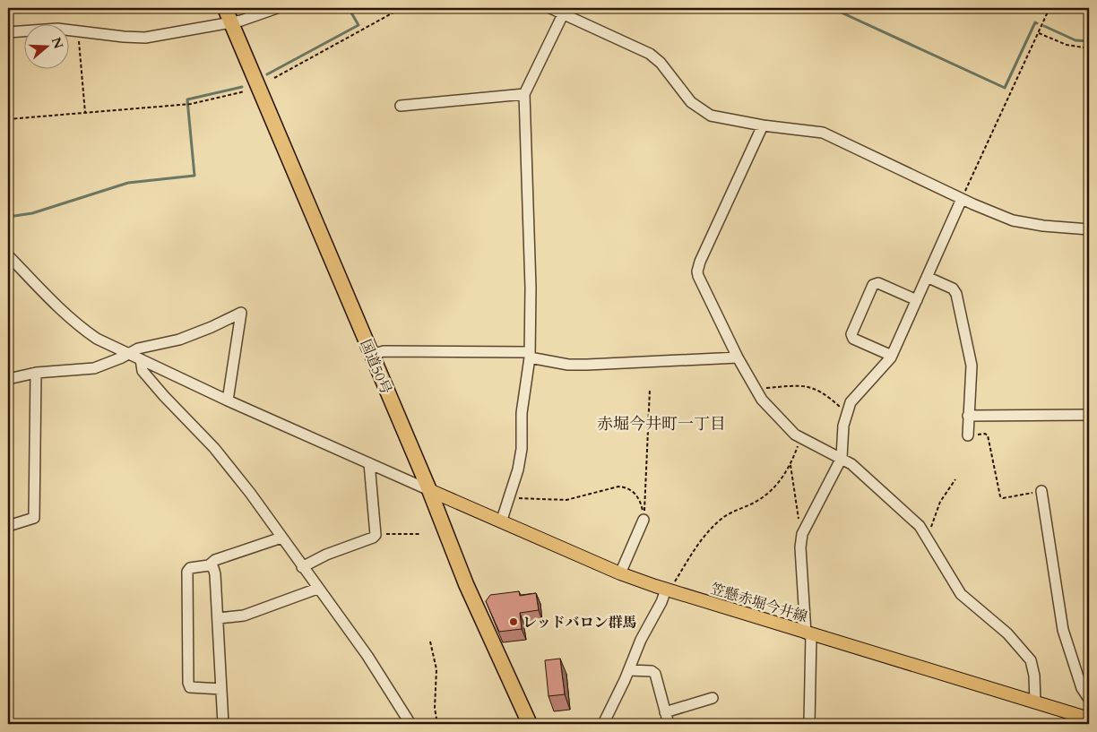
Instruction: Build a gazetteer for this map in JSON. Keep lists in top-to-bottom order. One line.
{"streets":{"highway":["国道50号"],"main road":["笠懸赤堀今井線"]},"crossings":[["国道50号","笠懸赤堀今井線"]],"districts":["赤堀今井町一丁目"],"places":["レッドバロン群馬"],"north":"right"}
